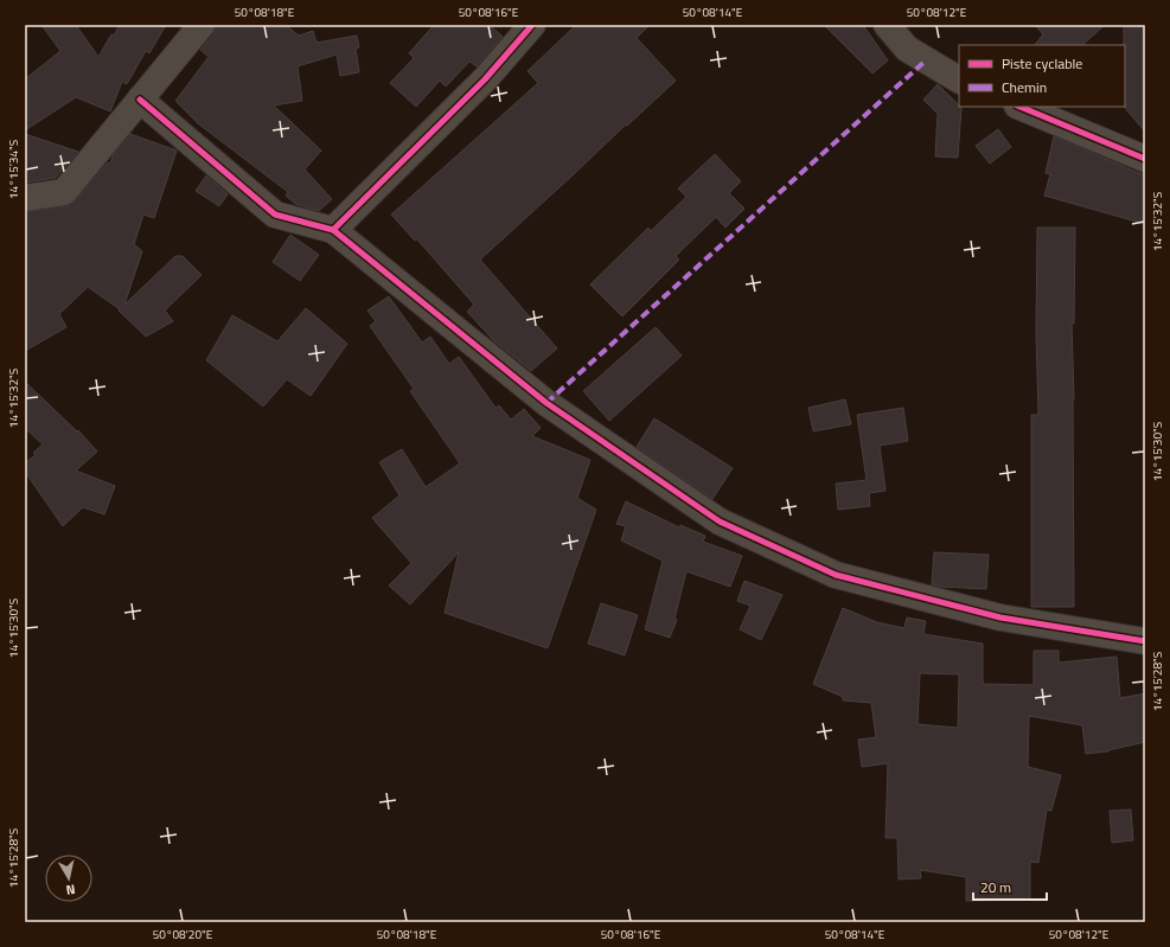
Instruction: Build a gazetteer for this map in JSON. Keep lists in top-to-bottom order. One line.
{"legend":["Piste cyclable","Chemin"],"scale_bar":"20 m","north":"bottom","coordinates":["50°08'18\"E","50°08'16\"E","50°08'14\"E","50°08'12\"E","14°15'34\"S","14°15'32\"S","14°15'30\"S","14°15'28\"S","50°08'20\"E"]}
